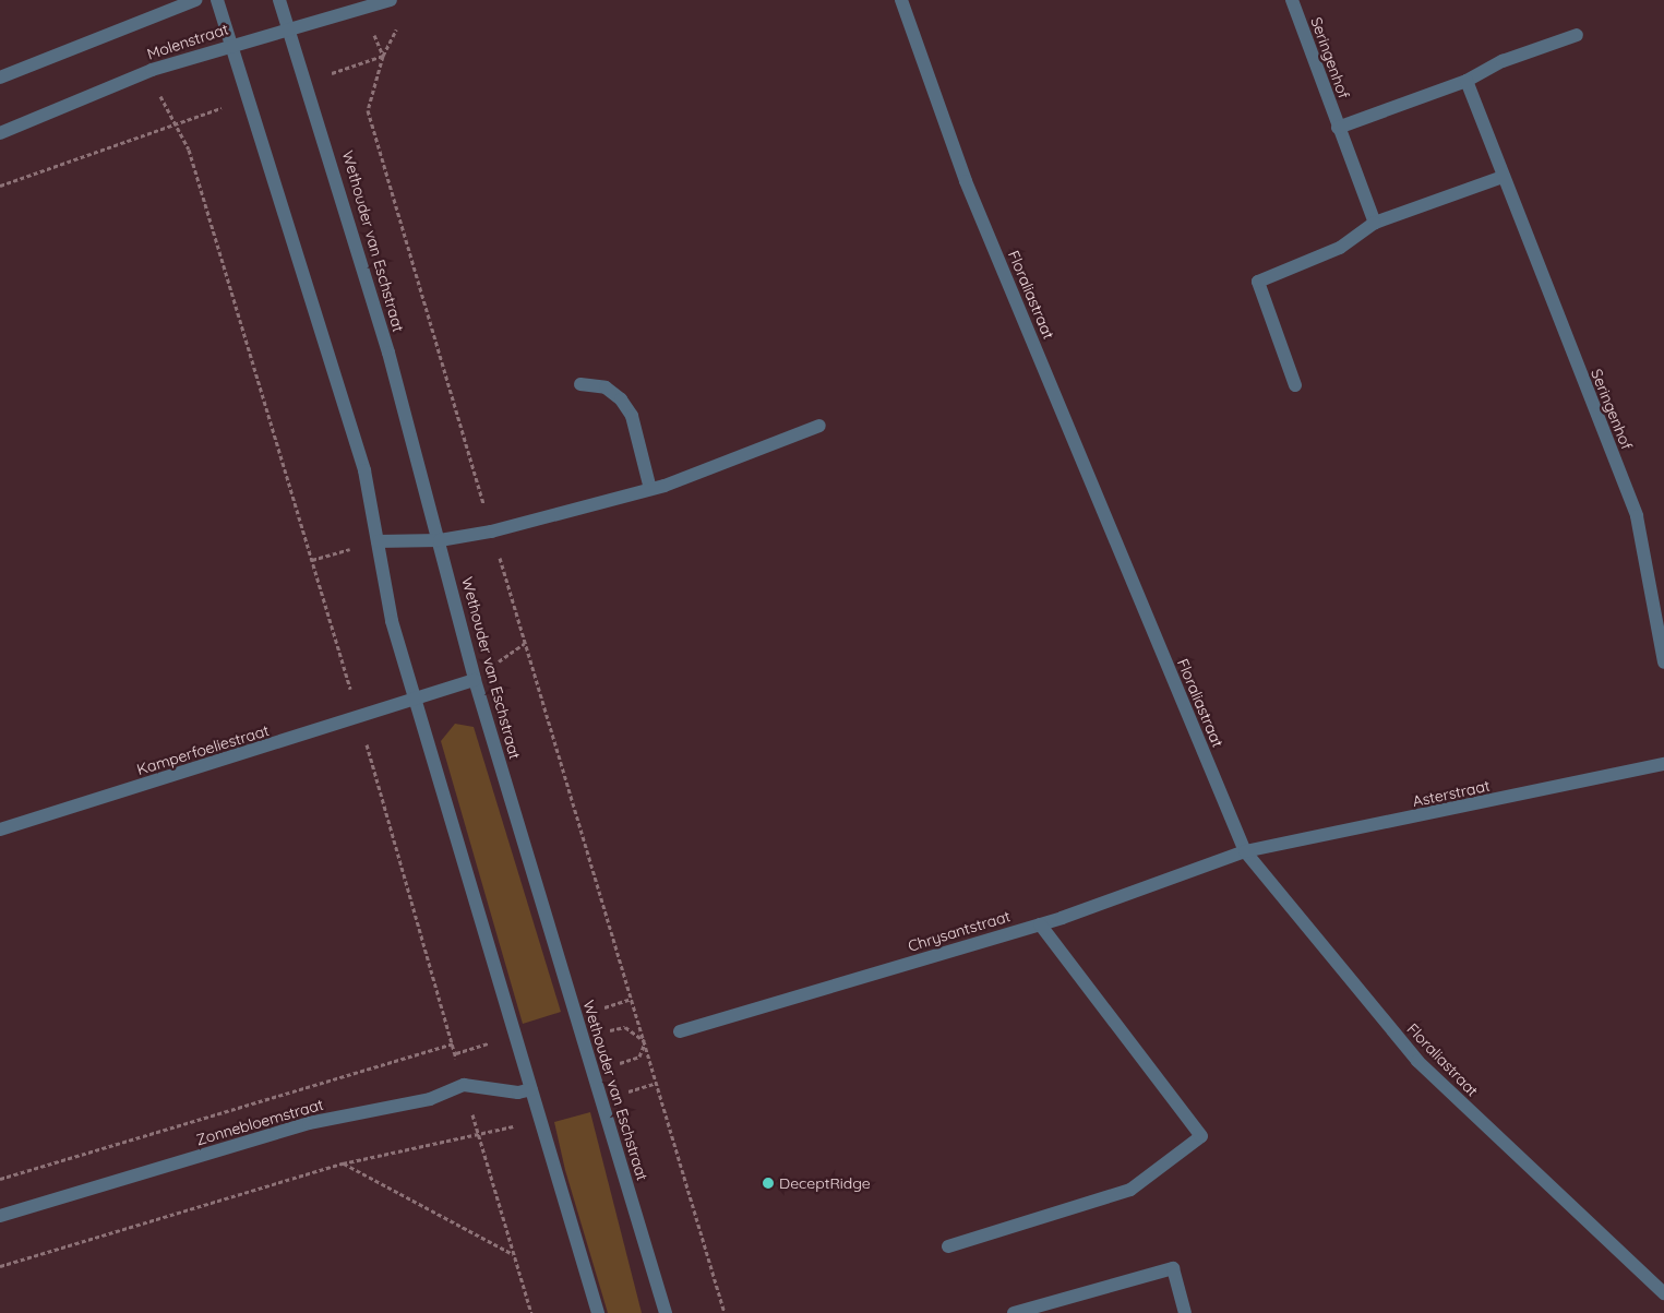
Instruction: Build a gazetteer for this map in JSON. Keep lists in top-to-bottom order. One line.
{"streets":{"street":["Molenstraat","Seringenhof","Wethouder van Eschstraat","Floraliastraat","Kamperfoeliestraat","Asterstraat","Chrysantstraat","Zonnebloemstraat"]},"crossings":[["Molenstraat","Wethouder van Eschstraat"],["Wethouder van Eschstraat","Kamperfoeliestraat"],["Floraliastraat","Asterstraat"],["Floraliastraat","Chrysantstraat"],["Asterstraat","Chrysantstraat"]],"places":["DeceptRidge"]}
